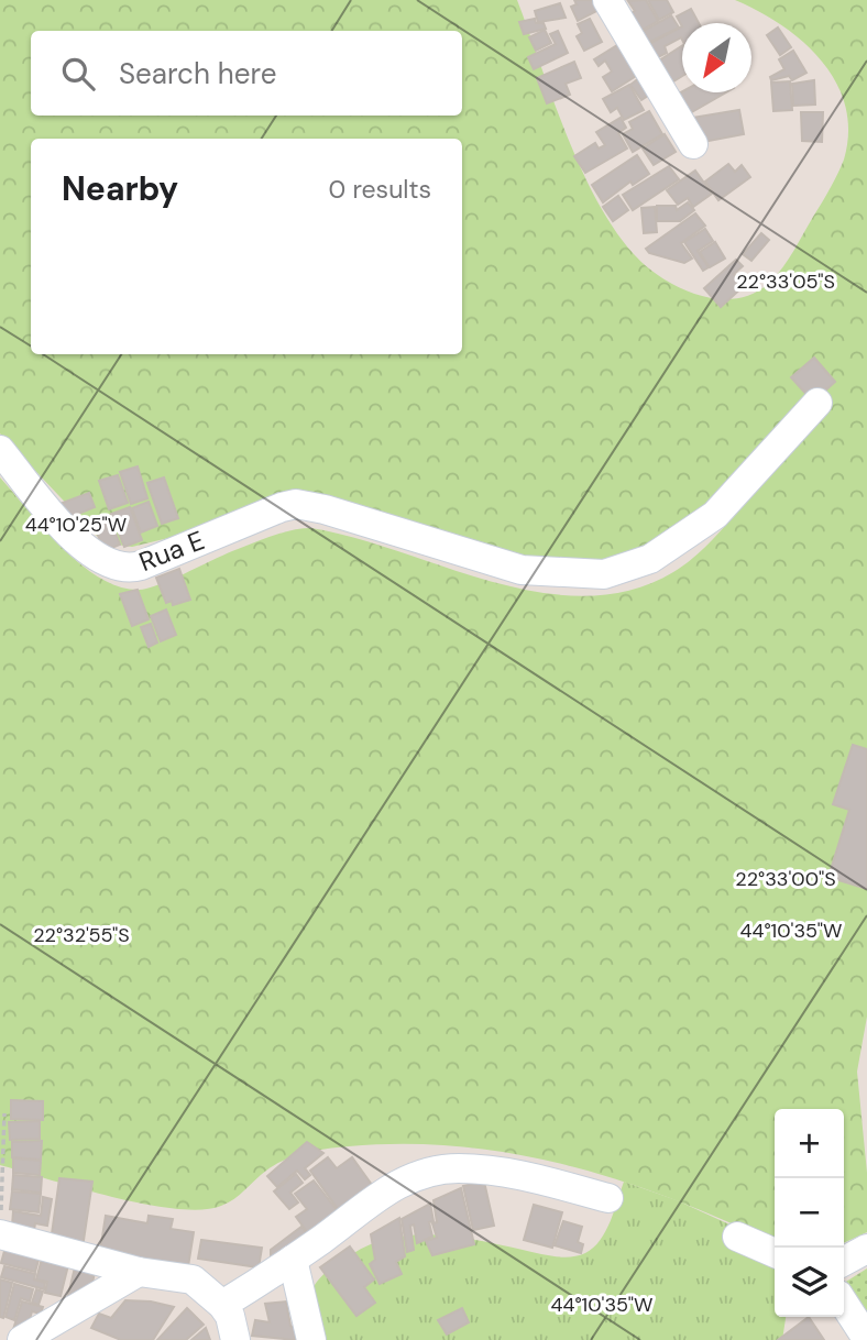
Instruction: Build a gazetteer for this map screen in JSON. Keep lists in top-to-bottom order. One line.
{"streets":{"street":["Rua E"]},"north":"bottom left","page":{"search":"Search here","heading":["Nearby","0 results"],"map_buttons":["+","−"]},"coordinates":["22°33'05\"S","44°10'25\"W","22°33'00\"S","44°10'35\"W","22°32'55\"S"]}
